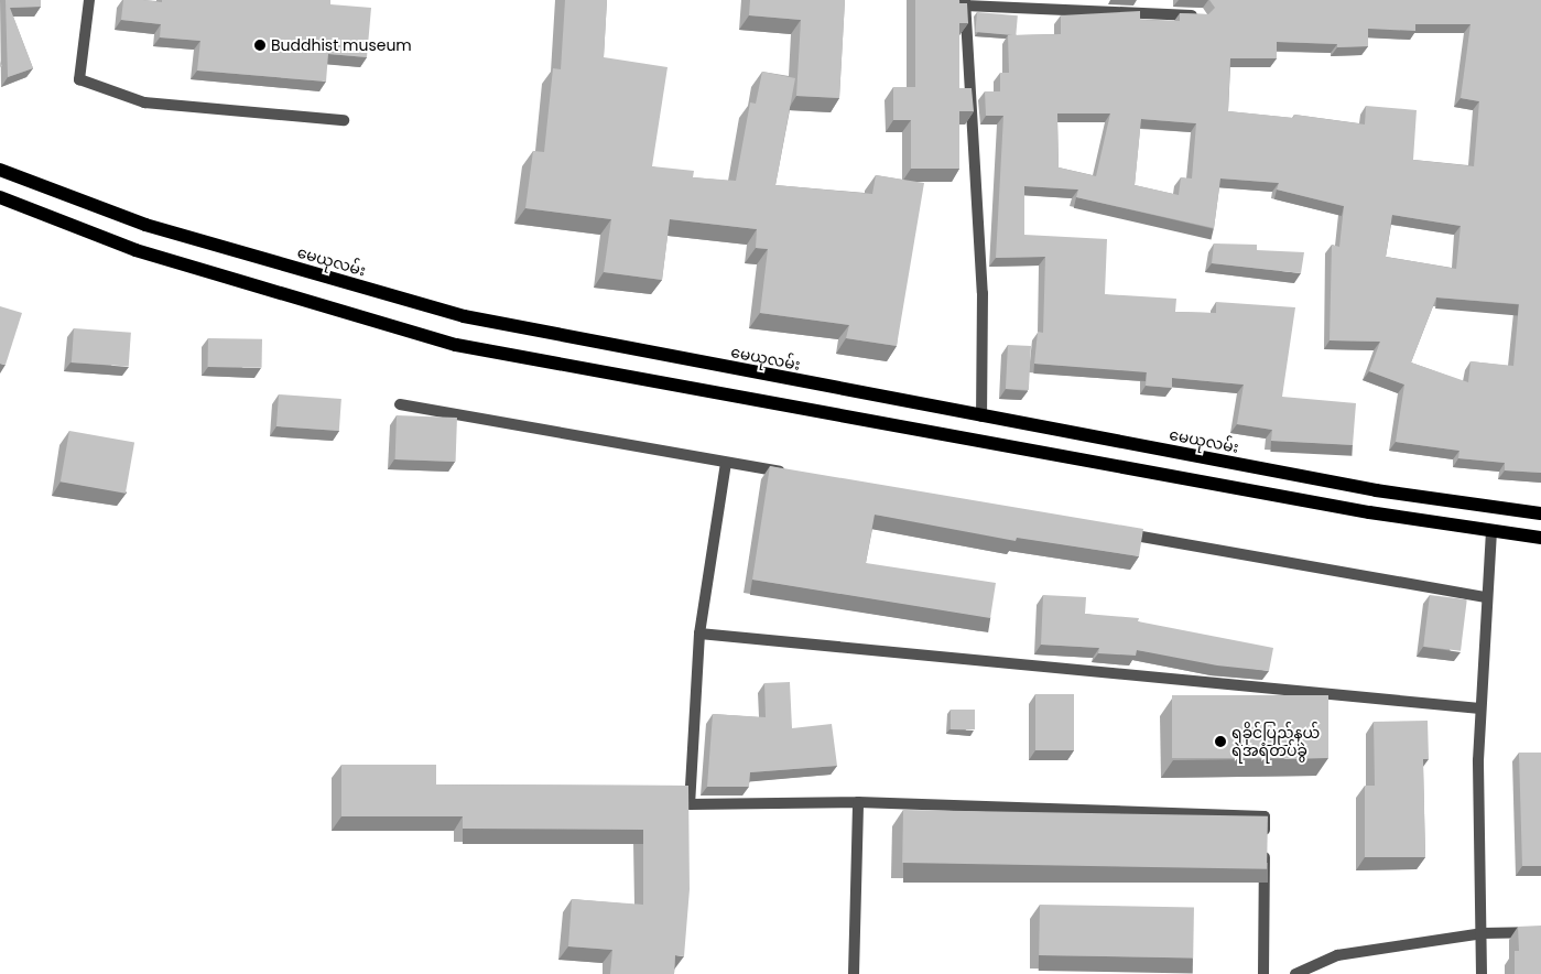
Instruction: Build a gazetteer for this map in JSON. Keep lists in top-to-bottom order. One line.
{"streets":{"main road":["မေယုလမ်း"]},"places":["Buddhist museum","ရခိုင်ပြည်နယ် ရဲအရံတပ်ခွဲ"]}
